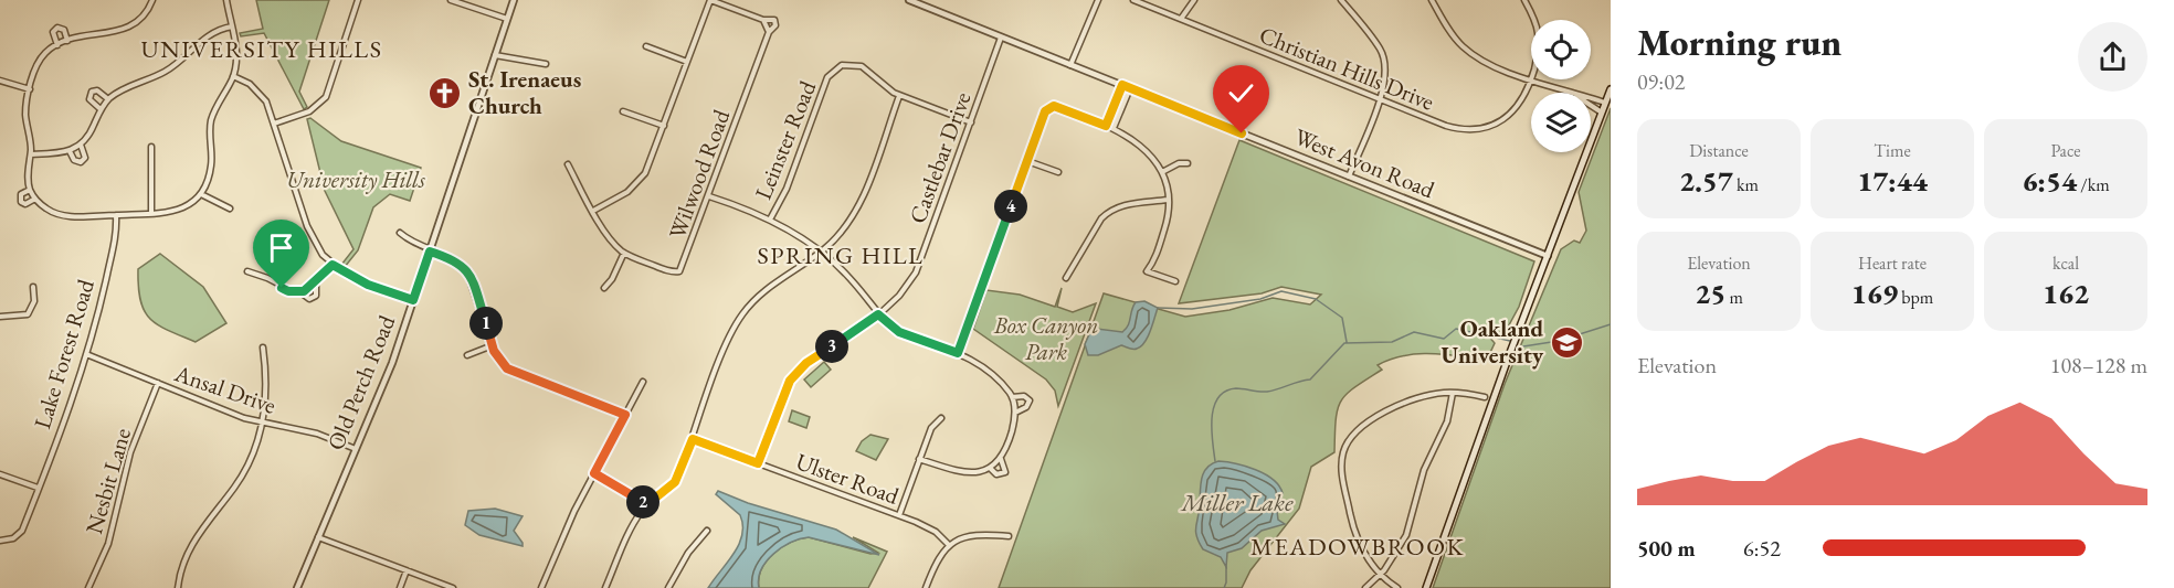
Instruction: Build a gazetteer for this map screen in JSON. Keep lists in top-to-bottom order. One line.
{"streets":{"street":["Christian Hills Drive","Leinster Road","Castlebar Drive","West Avon Road","Wilwood Road","Lake Forest Road","Old Perch Road","Ansal Drive","Ulster Road","Nesbit Lane"]},"crossings":[["Leinster Road","Castlebar Drive"],["Castlebar Drive","West Avon Road"],["Castlebar Drive","Ulster Road"],["Lake Forest Road","Ansal Drive"],["Old Perch Road","Ansal Drive"],["Ansal Drive","Nesbit Lane"]],"districts":["UNIVERSITY HILLS","SPRING HILL","MEADOWBROOK"],"water":["Miller Lake"],"parks":["University Hills","Box Canyon Park"],"places":{"church":["St. Irenaeus Church"],"school or university":["Oakland University"]},"page":{"heading":["Morning run","09:02"],"stats":[["Distance","2.57 km"],["Time","17:44"],["Pace","6:54 /km"],["Elevation","25 m"],["Heart rate","169 bpm"],["kcal","162"]],"pins":["4","1","3","2"],"chart":["Elevation","108–128 m"],"list":[{"name":"500 m","note":"6:52"}]}}
